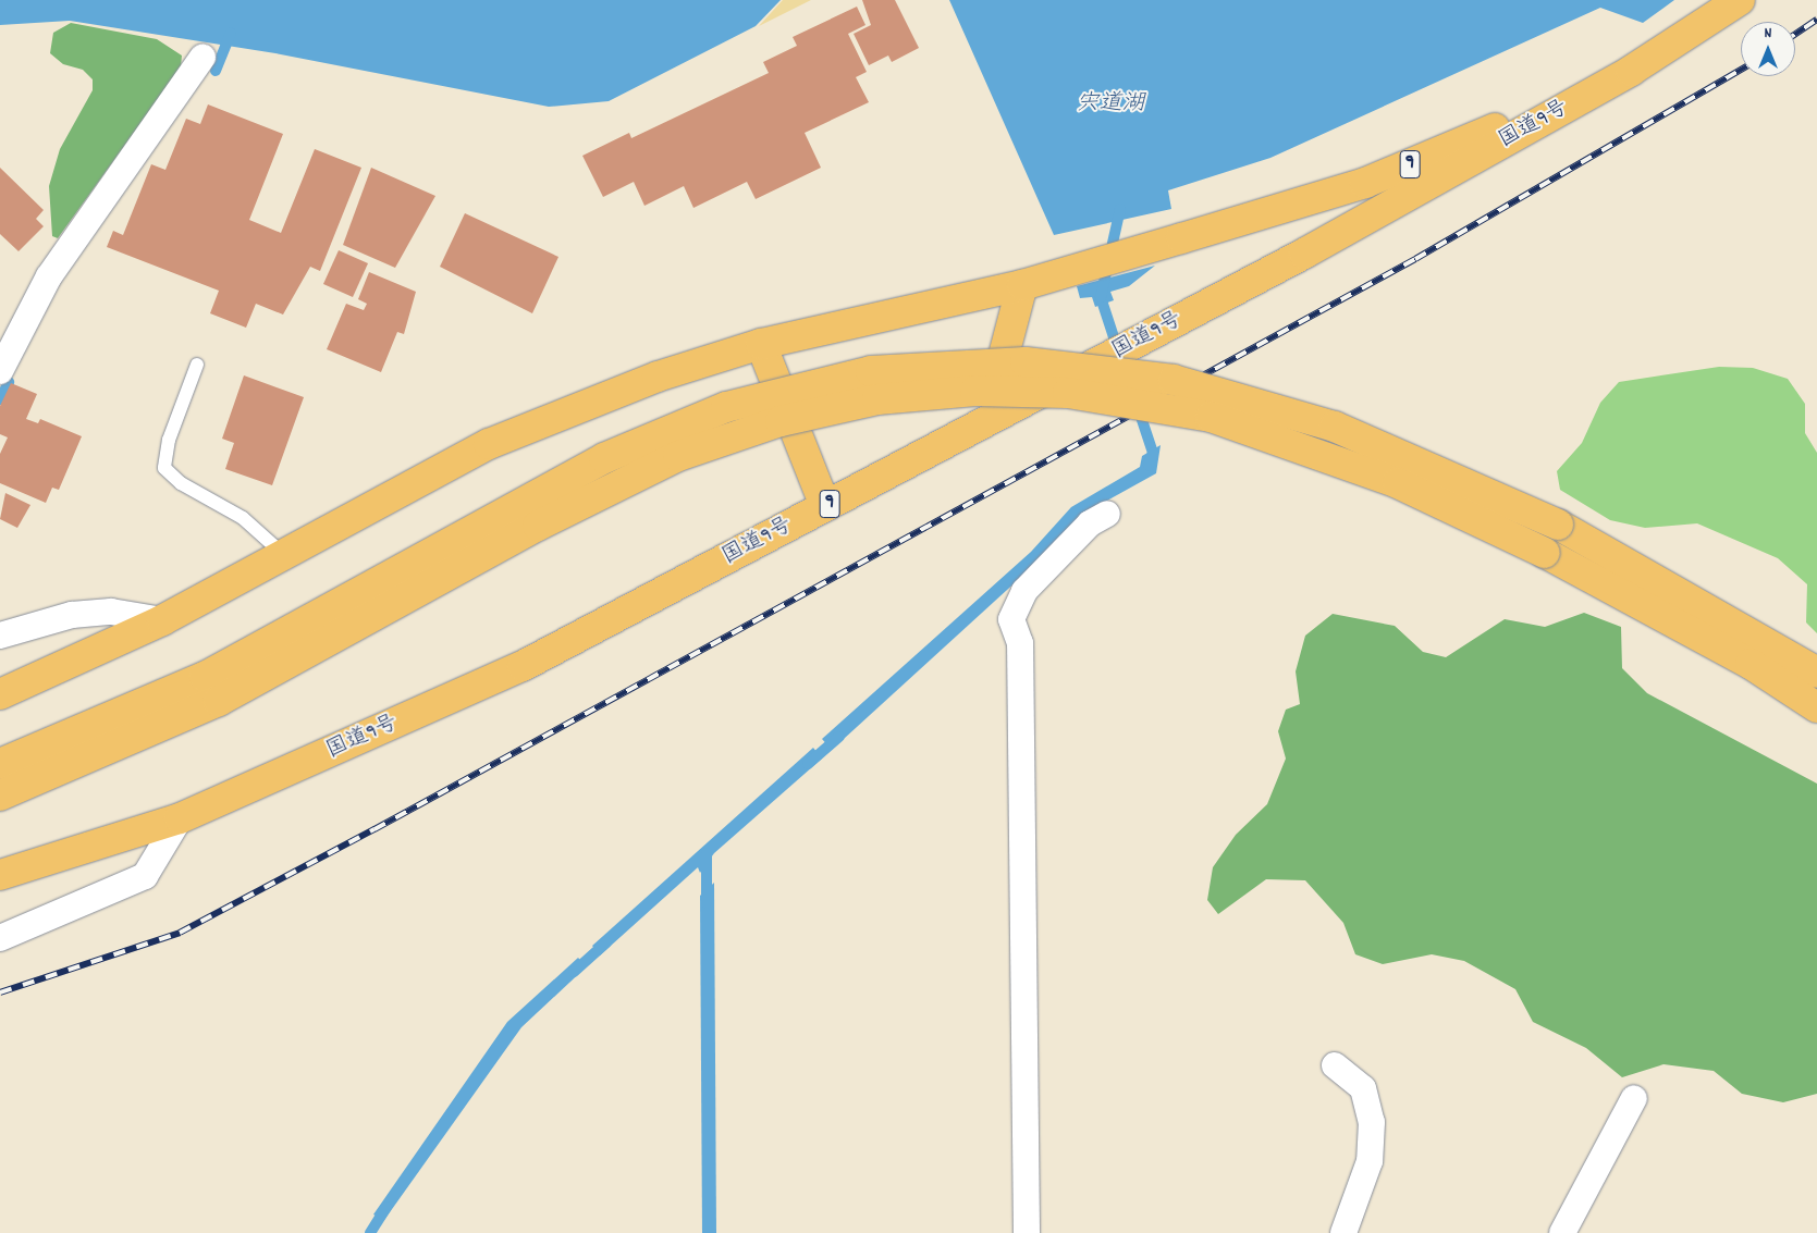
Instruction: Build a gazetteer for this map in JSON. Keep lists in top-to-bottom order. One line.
{"streets":{"highway":["国道9号","9"]},"water":["宍道湖"],"north":"top"}
